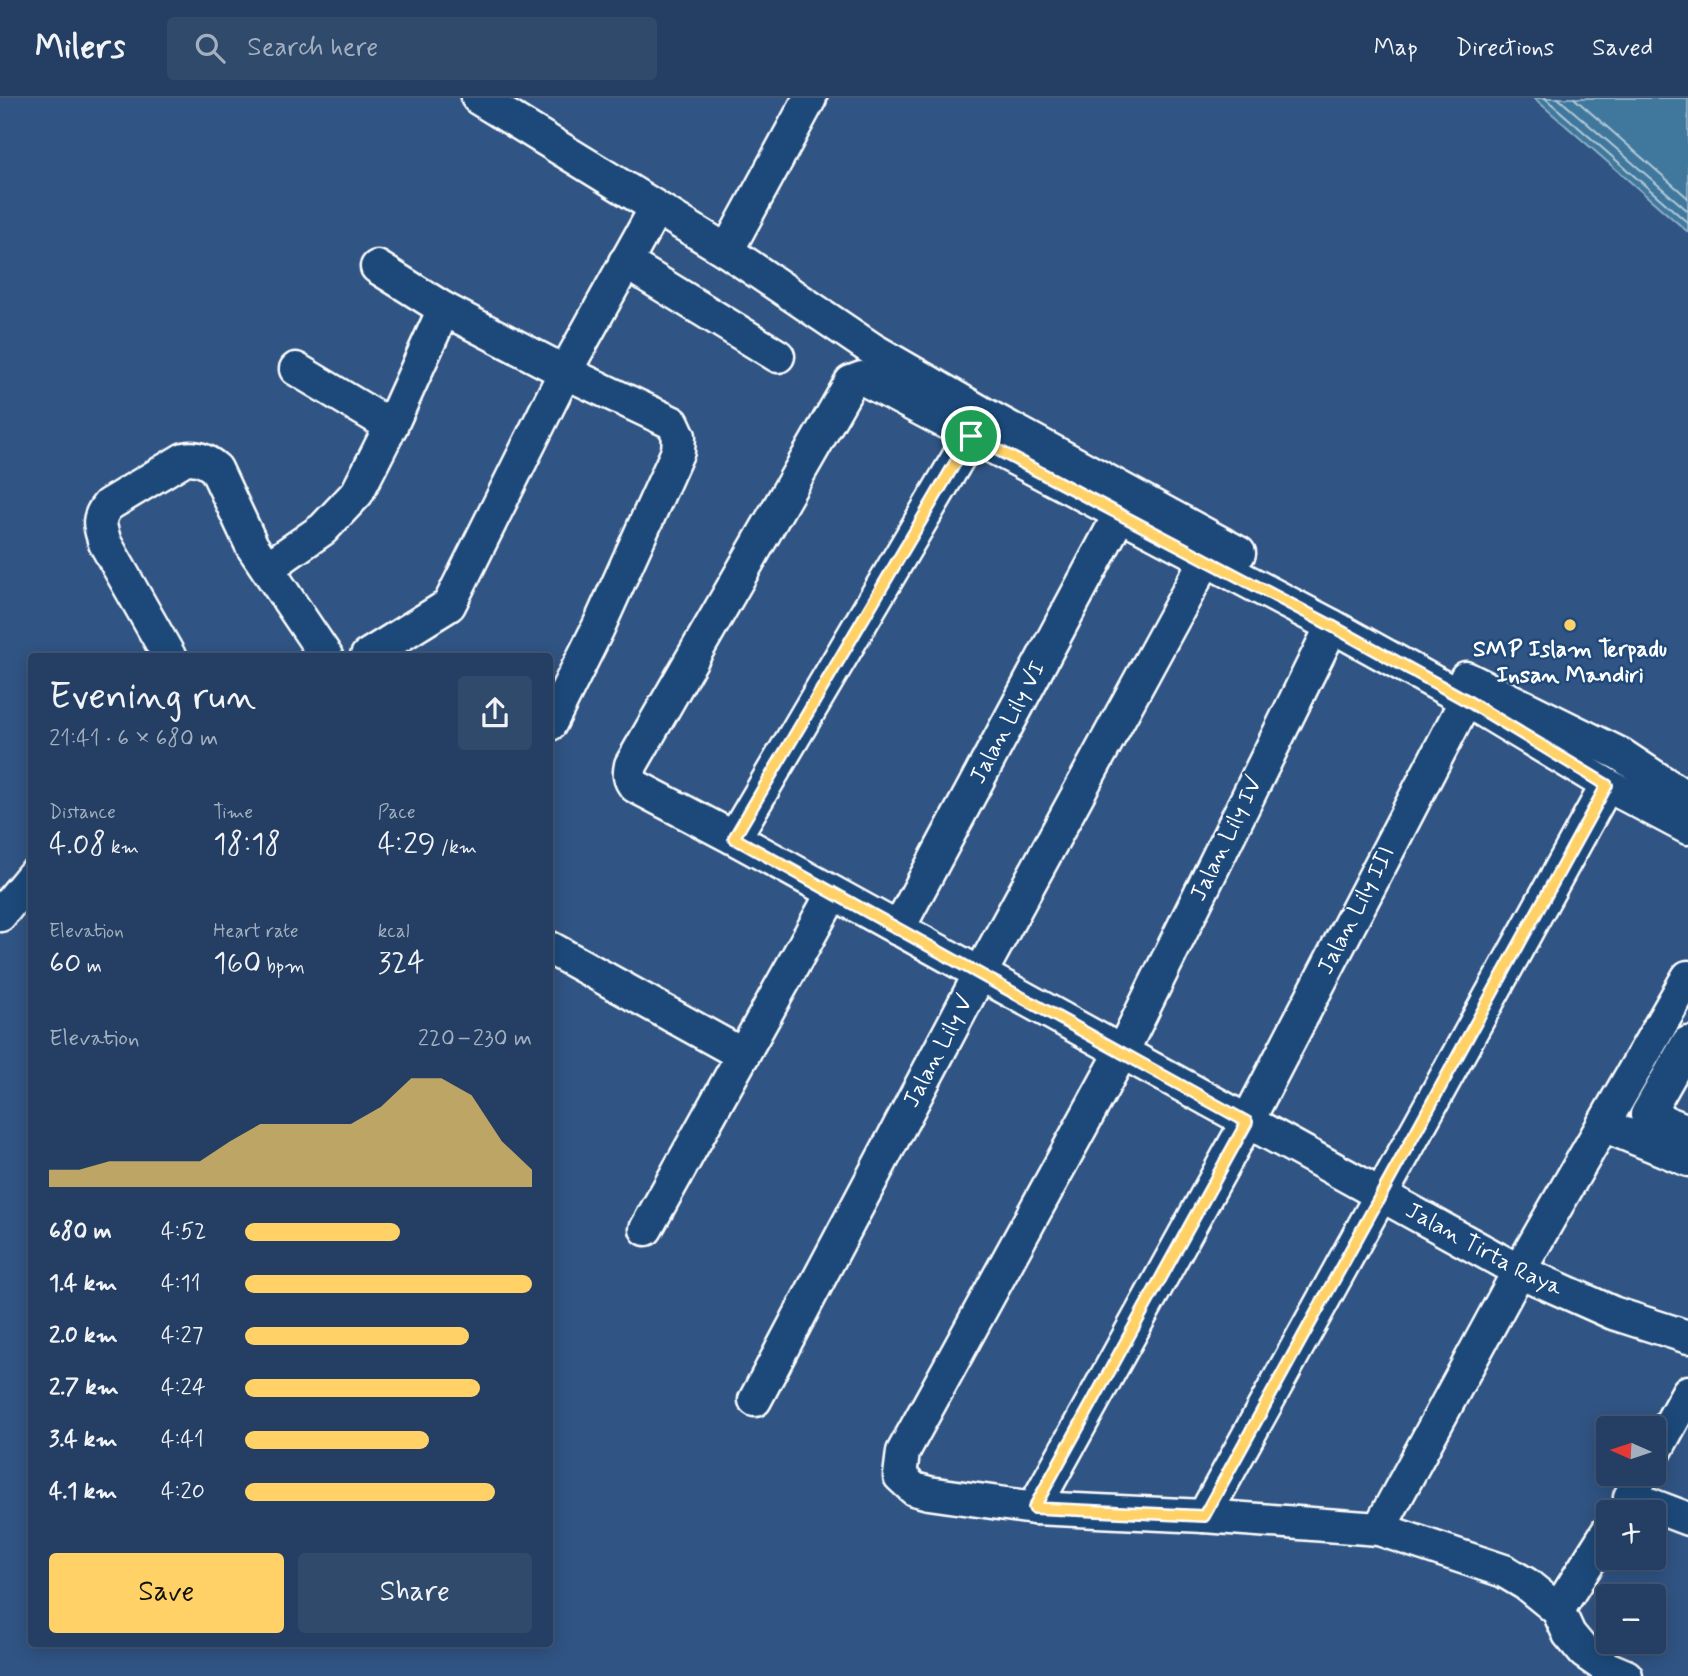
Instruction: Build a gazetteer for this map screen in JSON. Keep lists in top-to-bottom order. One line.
{"streets":{"street":["Jalan Lily VI","Jalan Lily IV","Jalan Lily III","Jalan Lily V","Jalan Tirta Raya"]},"crossings":[["Jalan Lily VI","Jalan Tirta Raya"],["Jalan Lily IV","Jalan Lily III"],["Jalan Lily IV","Jalan Tirta Raya"],["Jalan Lily III","Jalan Tirta Raya"],["Jalan Lily V","Jalan Tirta Raya"]],"places":["SMP Islam Terpadu Insan Mandiri"],"north":"left","page":{"header":"Milers","search":"Search here","nav":["Map","Directions","Saved"],"heading":["Evening run","21:41 · 6 × 680 m"],"stats":[["Distance","4.08 km"],["Time","18:18"],["Pace","4:29 /km"],["Elevation","60 m"],["Heart rate","160 bpm"],["kcal","324"]],"chart":["Elevation","220–230 m"],"list":[{"name":"680 m","note":"4:52"},{"name":"1.4 km","note":"4:11"},{"name":"2.0 km","note":"4:27"},{"name":"2.7 km","note":"4:24"},{"name":"3.4 km","note":"4:41"},{"name":"4.1 km","note":"4:20"}],"map_buttons":["+","−"],"buttons":["Save","Share"]}}
